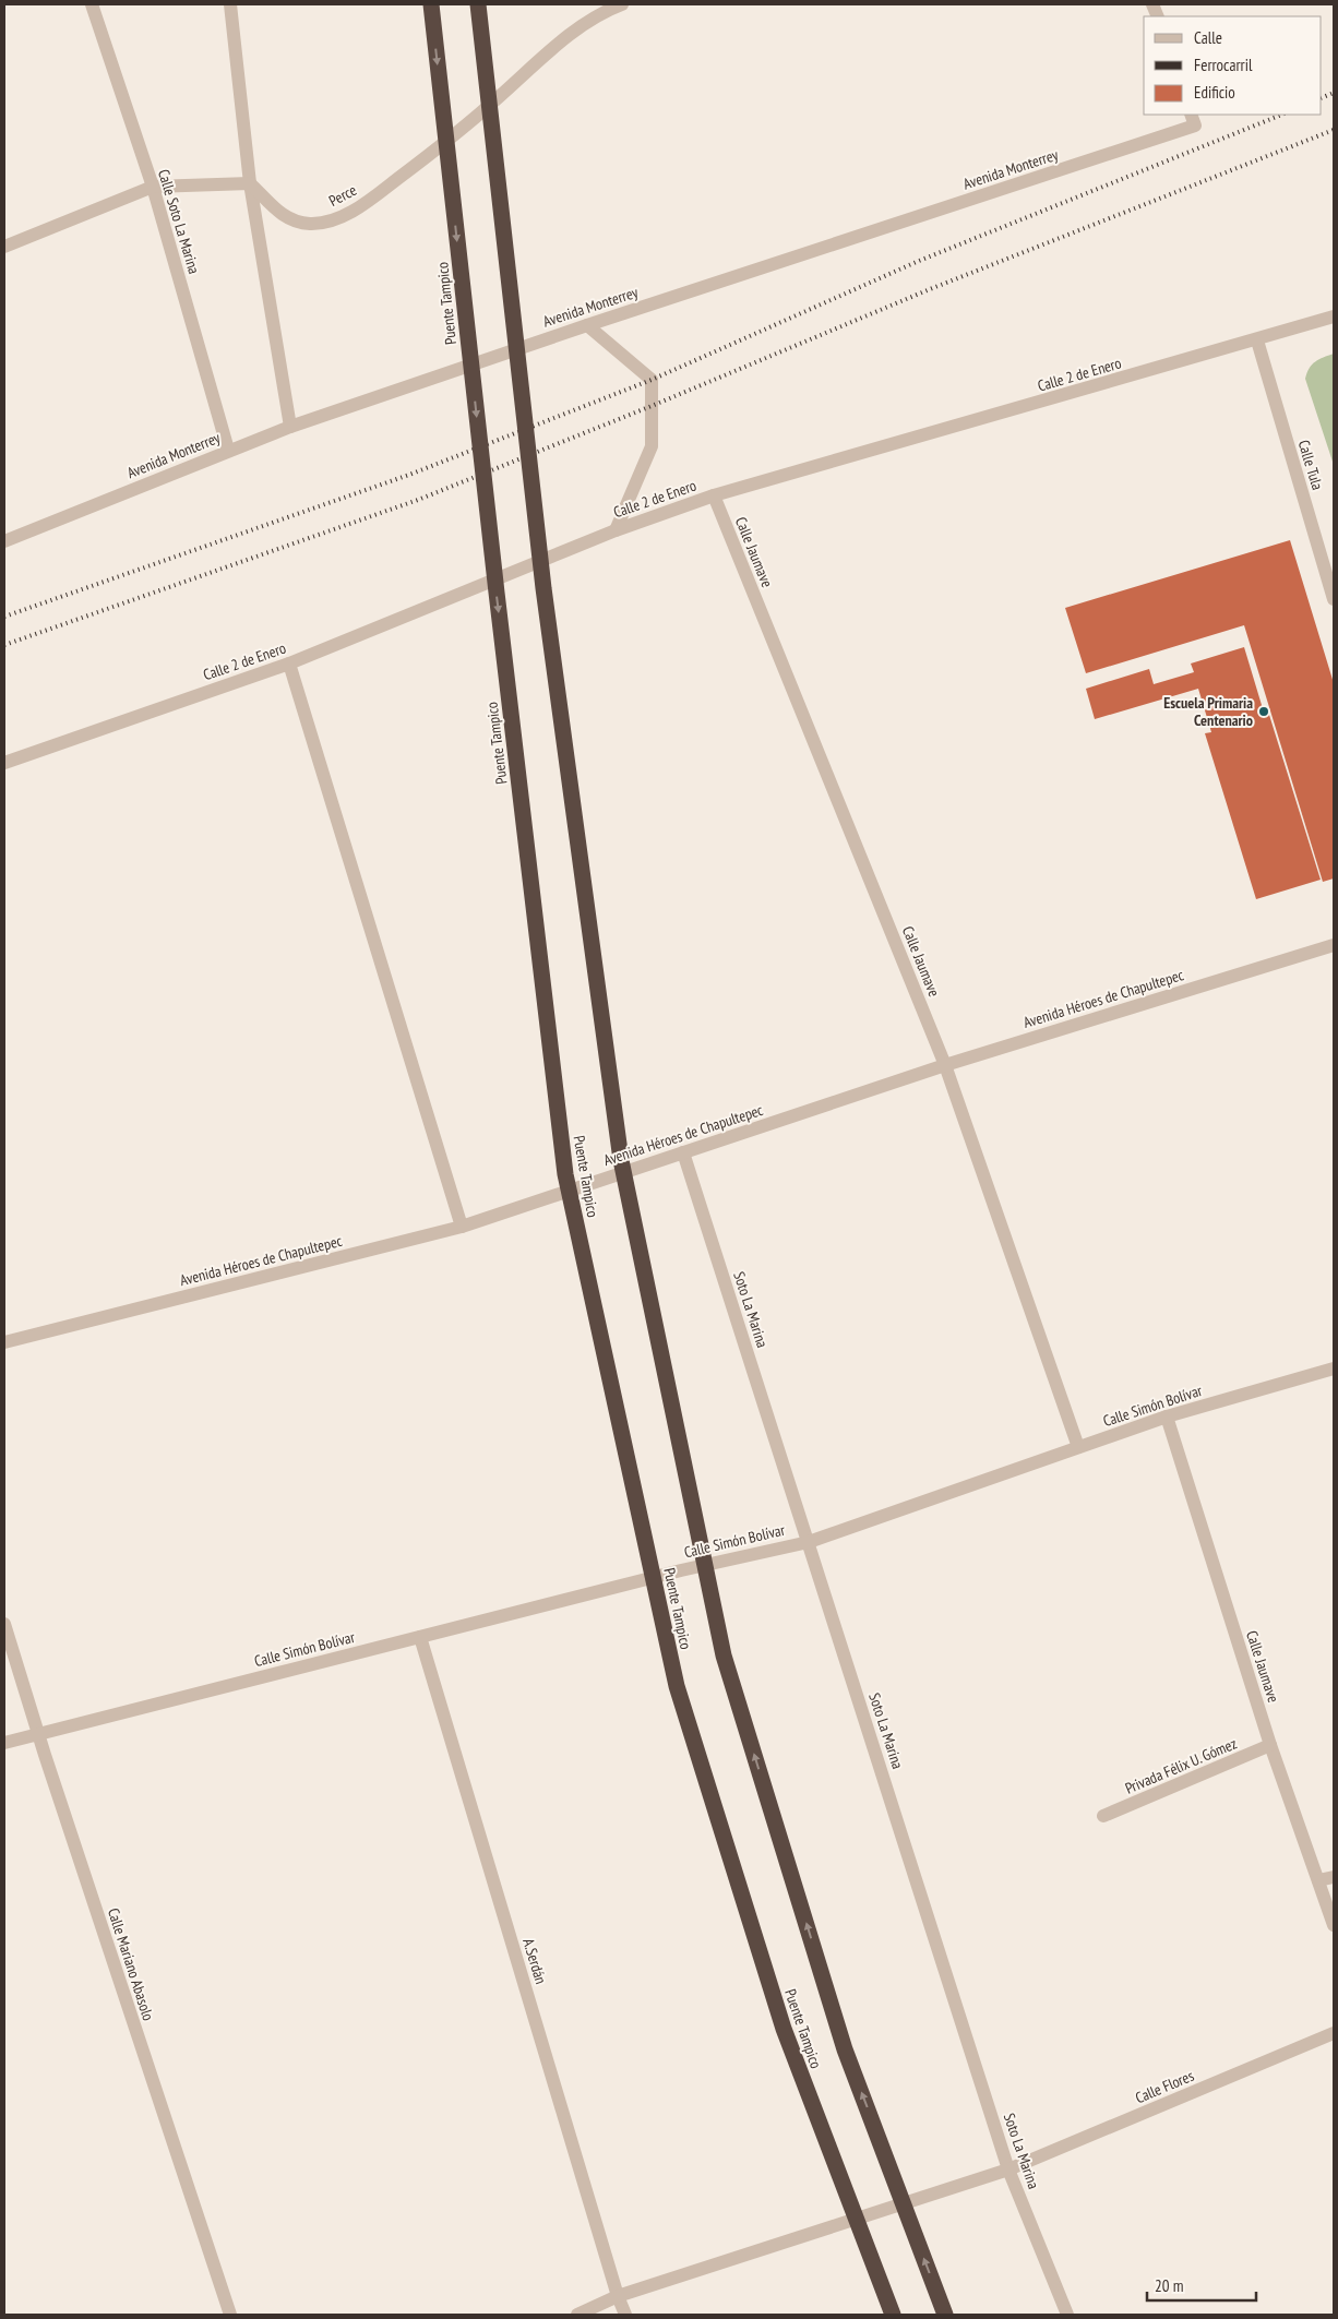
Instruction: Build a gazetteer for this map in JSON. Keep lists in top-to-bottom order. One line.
{"streets":{"highway":["Puente Tampico"],"street":["Avenida Monterrey","Perce","Calle Soto La Marina","Calle 2 de Enero","Calle Tula","Calle Jaumave","Avenida Héroes de Chapultepec","Soto La Marina","Calle Simón Bolívar","Privada Félix U. Gómez","A.Serdán","Calle Mariano Abasolo","Calle Flores"]},"crossings":[["Avenida Monterrey","Calle Soto La Marina"],["Calle 2 de Enero","Calle Tula"],["Calle 2 de Enero","Calle Jaumave"],["Calle Jaumave","Avenida Héroes de Chapultepec"],["Calle Jaumave","Calle Simón Bolívar"],["Calle Jaumave","Privada Félix U. Gómez"],["Avenida Héroes de Chapultepec","Soto La Marina"],["Soto La Marina","Calle Simón Bolívar"],["Soto La Marina","Calle Flores"],["Calle Simón Bolívar","A.Serdán"],["Calle Simón Bolívar","Calle Mariano Abasolo"],["A.Serdán","Calle Flores"]],"places":["Escuela Primaria Centenario"],"legend":["Calle","Ferrocarril","Edificio"],"scale_bar":"20 m"}
